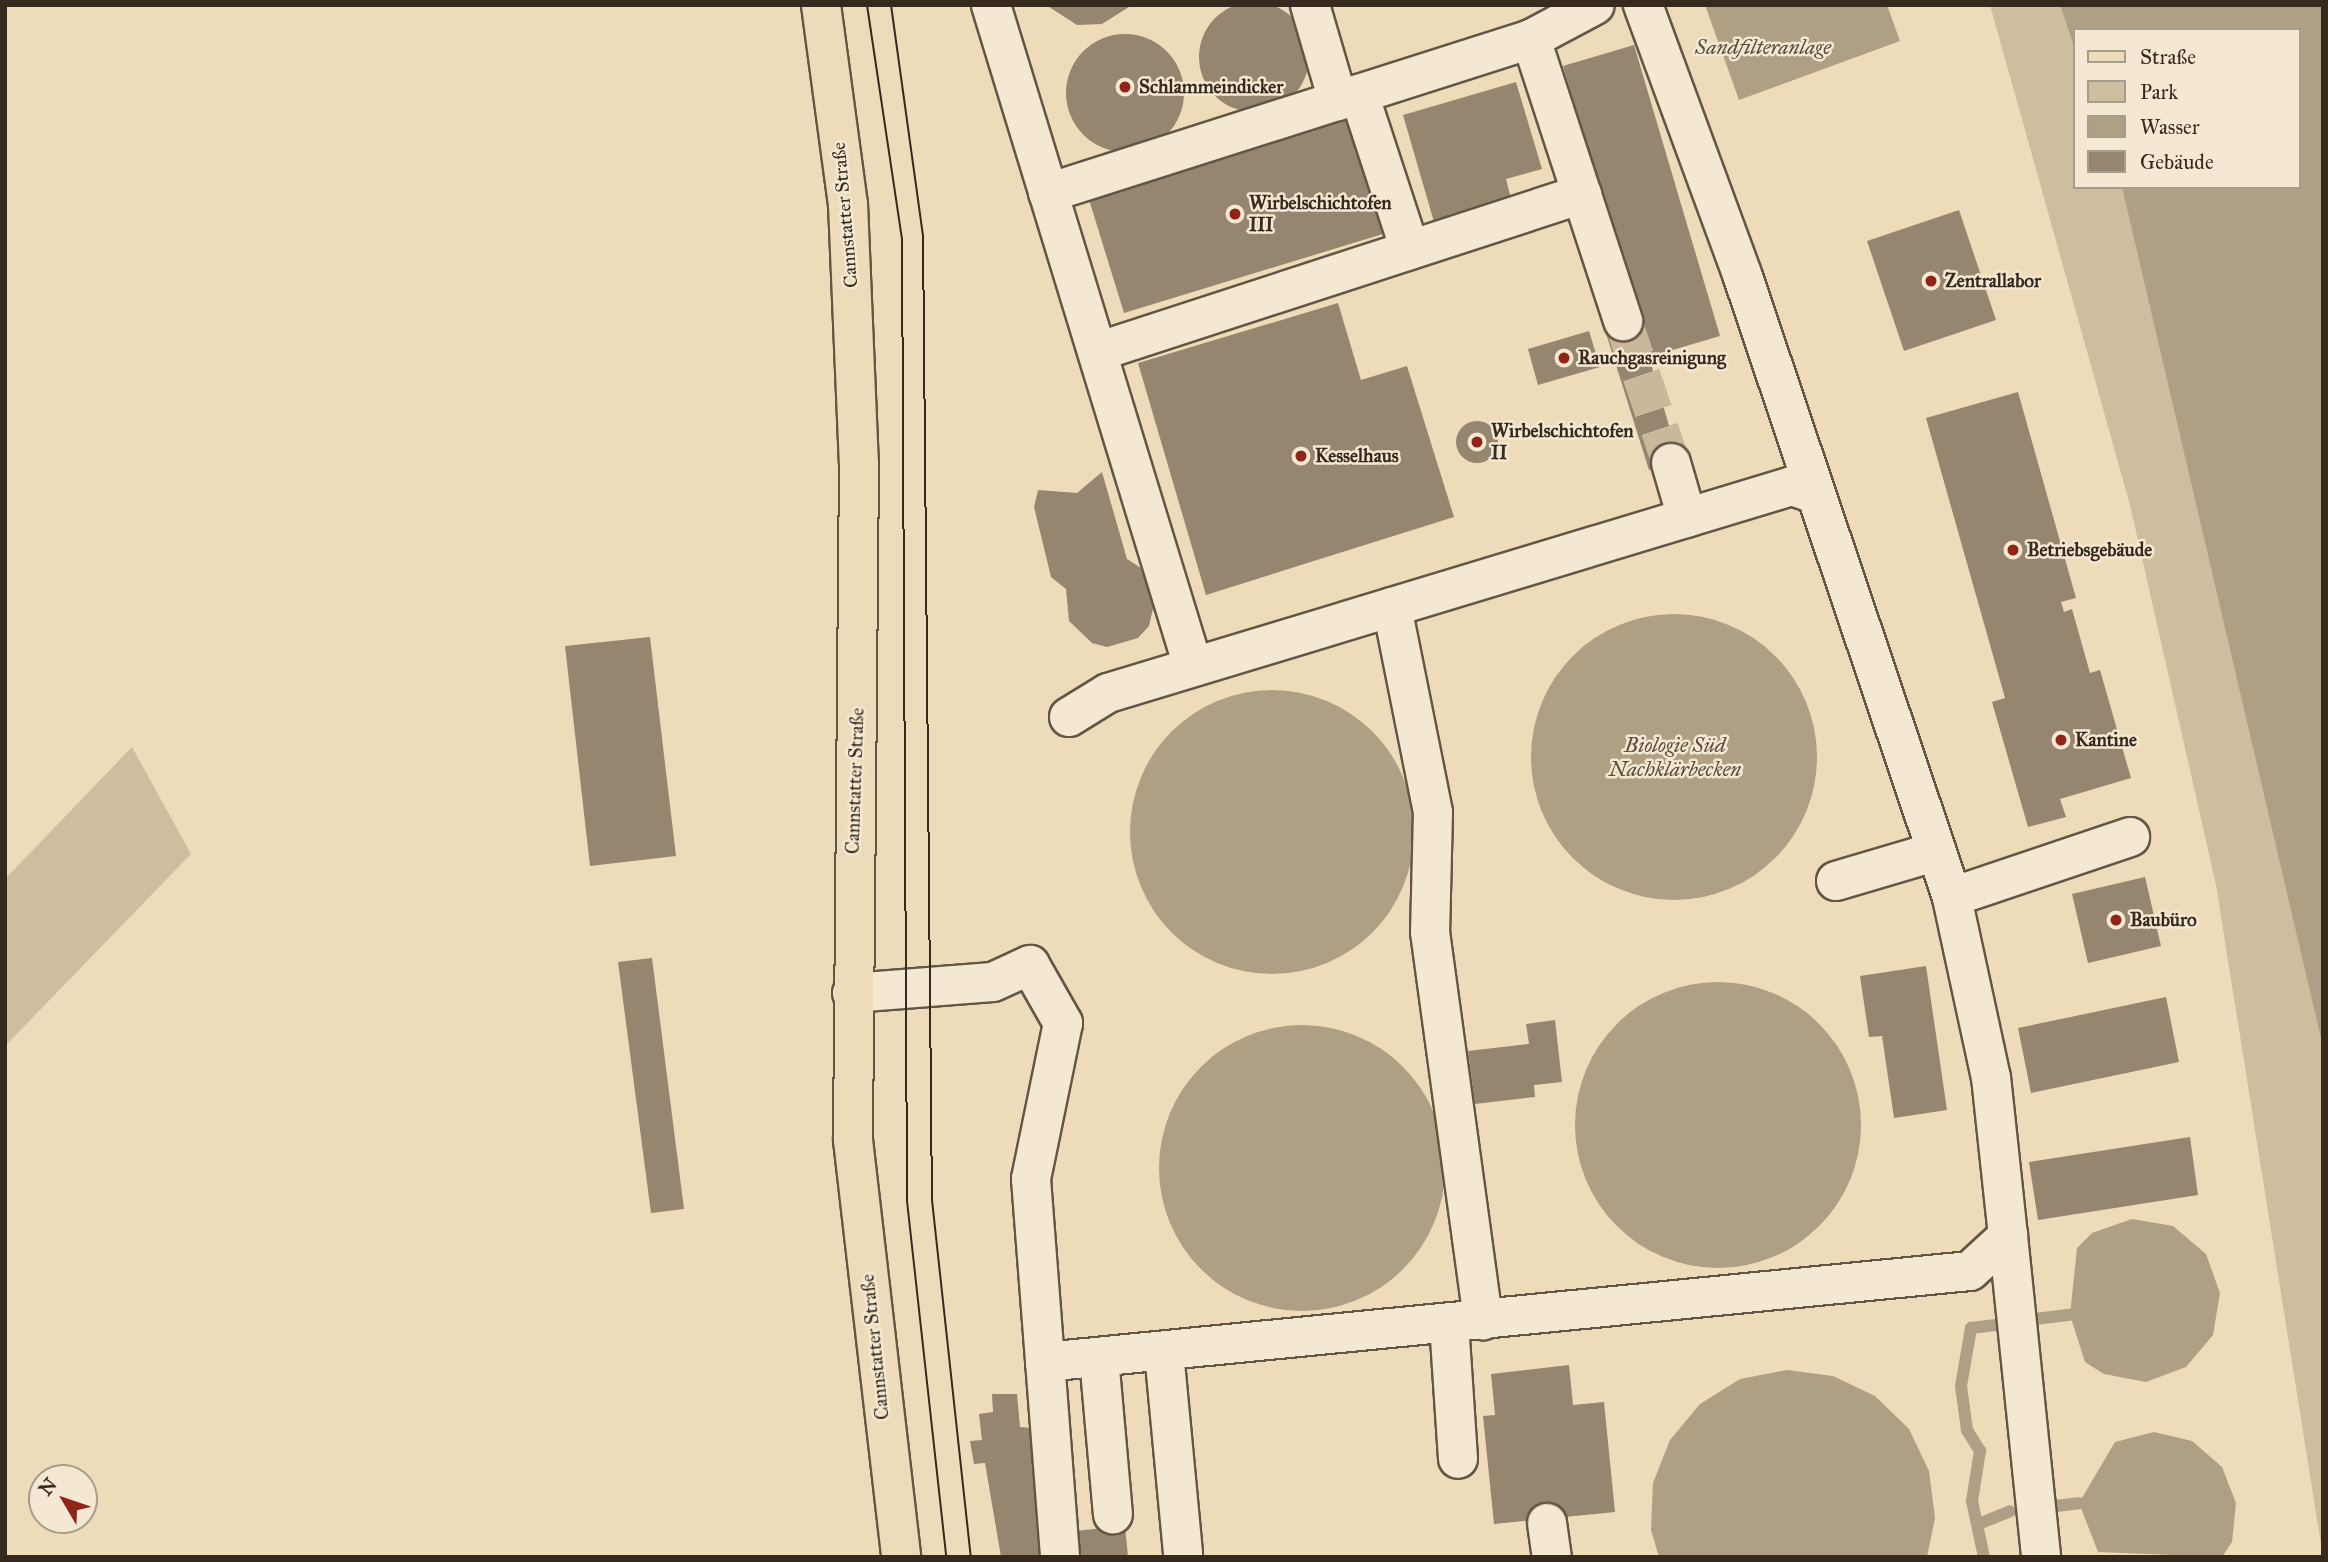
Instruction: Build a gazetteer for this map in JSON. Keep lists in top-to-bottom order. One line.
{"streets":{"main road":["Cannstatter Straße"]},"water":["Sandfilteranlage","Biologie Süd Nachklärbecken"],"places":["Schlammeindicker","Wirbelschichtofen III","Zentrallabor","Rauchgasreinigung","Wirbelschichtofen II","Kesselhaus","Betriebsgebäude","Kantine","Baubüro"],"legend":["Straße","Park","Wasser","Gebäude"],"north":"top left"}
